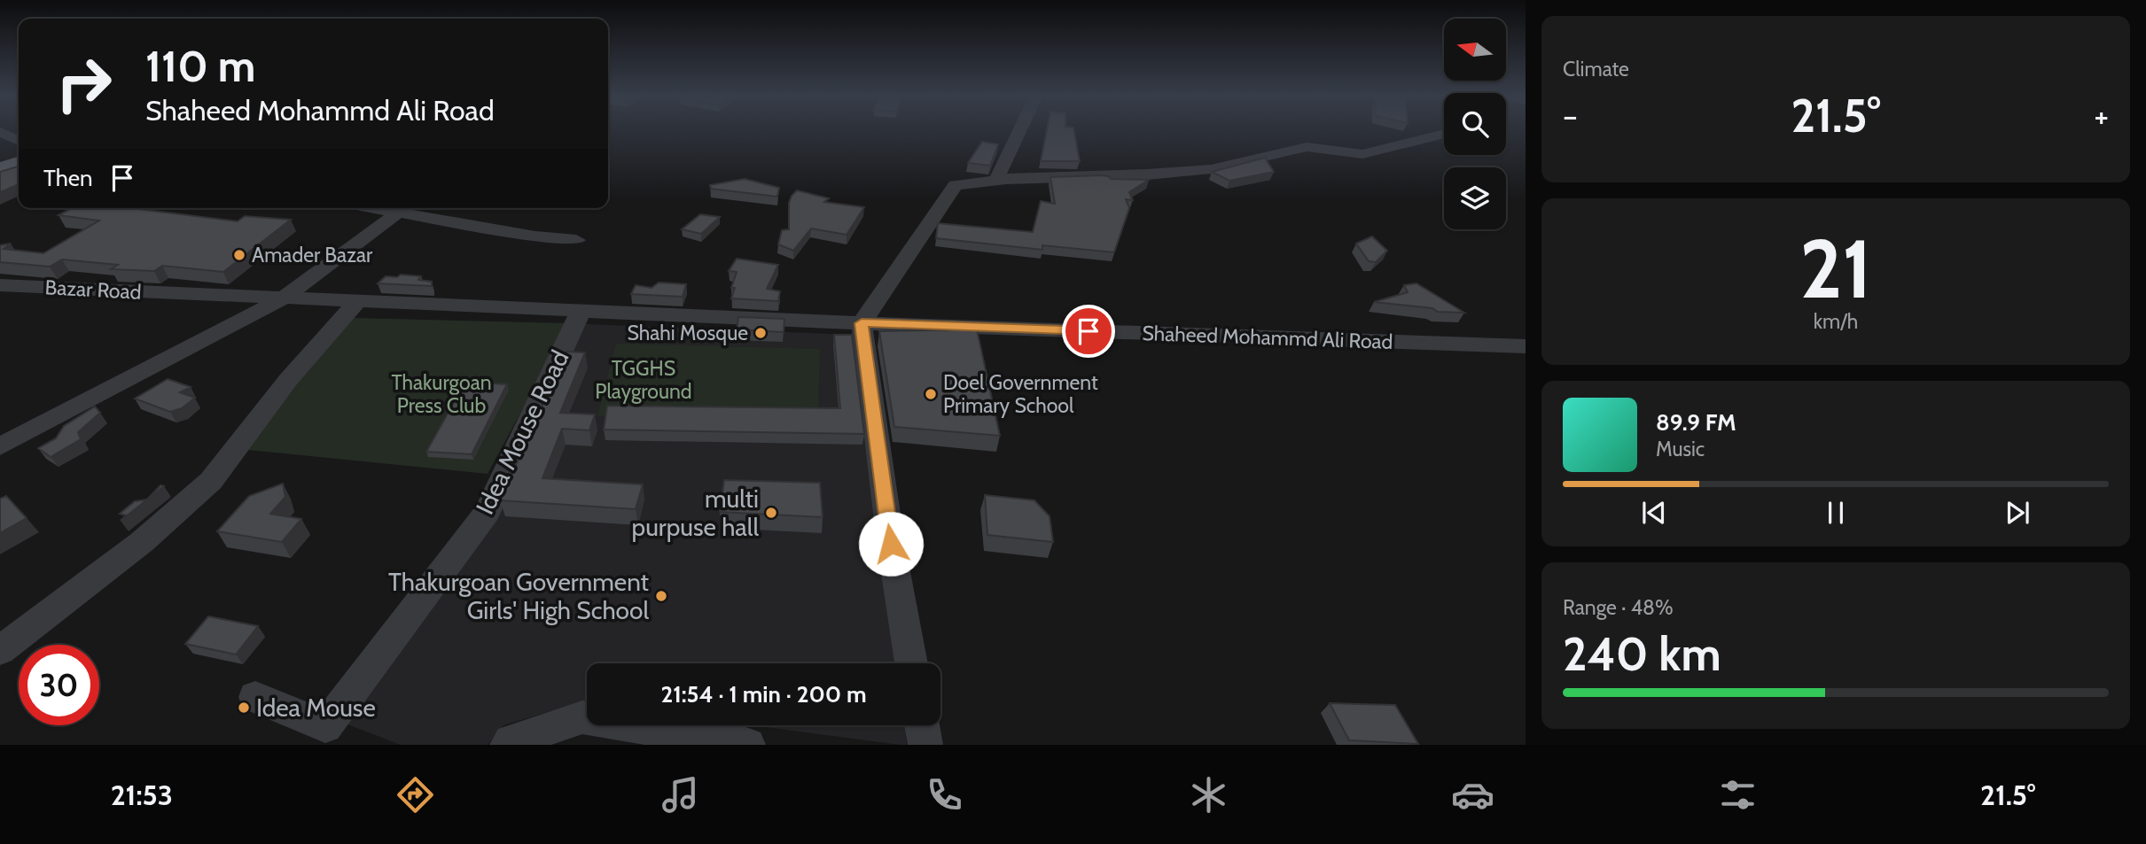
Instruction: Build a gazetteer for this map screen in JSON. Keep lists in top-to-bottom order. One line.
{"streets":{"street":["Bazar Road","Shaheed Mohammd Ali Road","Idea Mouse Road"]},"crossings":[["Bazar Road","Shaheed Mohammd Ali Road"],["Bazar Road","Idea Mouse Road"],["Shaheed Mohammd Ali Road","Idea Mouse Road"]],"parks":["TGGHS Playground","Thakurgoan Press Club"],"places":["Amader Bazar","Shahi Mosque","Doel Government Primary School","multi purpuse hall","Thakurgoan Government Girls' High School","Idea Mouse"],"north":"left","page":{"tile":["Climate",["21","km/h"],["Range · 48%","240 km"]],"turn":["110 m","Shaheed Mohammd Ali Road"],"heat":["−","21.5°","+"],"then":"Then","song":["89.9 FM","Music"],"limit":"30","trip":"21:54 · 1 min · 200 m","tabs":["21:53","21.5°"]}}
